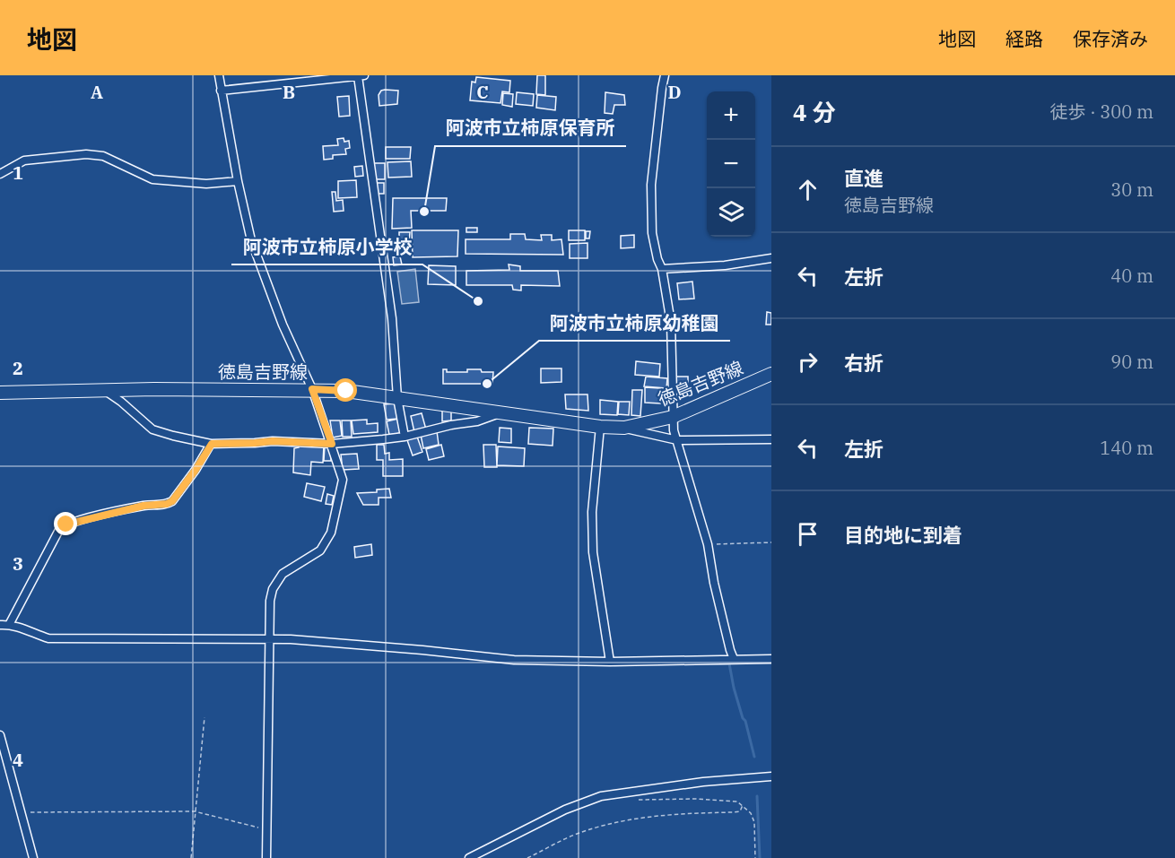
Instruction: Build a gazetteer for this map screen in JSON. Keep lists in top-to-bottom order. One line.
{"streets":{"main road":["徳島吉野線"]},"places":["阿波市立柿原保育所","阿波市立柿原小学校","阿波市立柿原幼稚園"],"page":{"header":"地図","nav":["地図","経路","保存済み"],"heading":["4 分","徒歩 · 300 m"],"map_buttons":["+","−"],"list":[["直進","徳島吉野線","30 m"],["左折","40 m"],["右折","90 m"],["左折","140 m"],"目的地に到着"]},"grid":{"columns":["A","B","C","D"],"rows":["1","2","3","4"]}}
